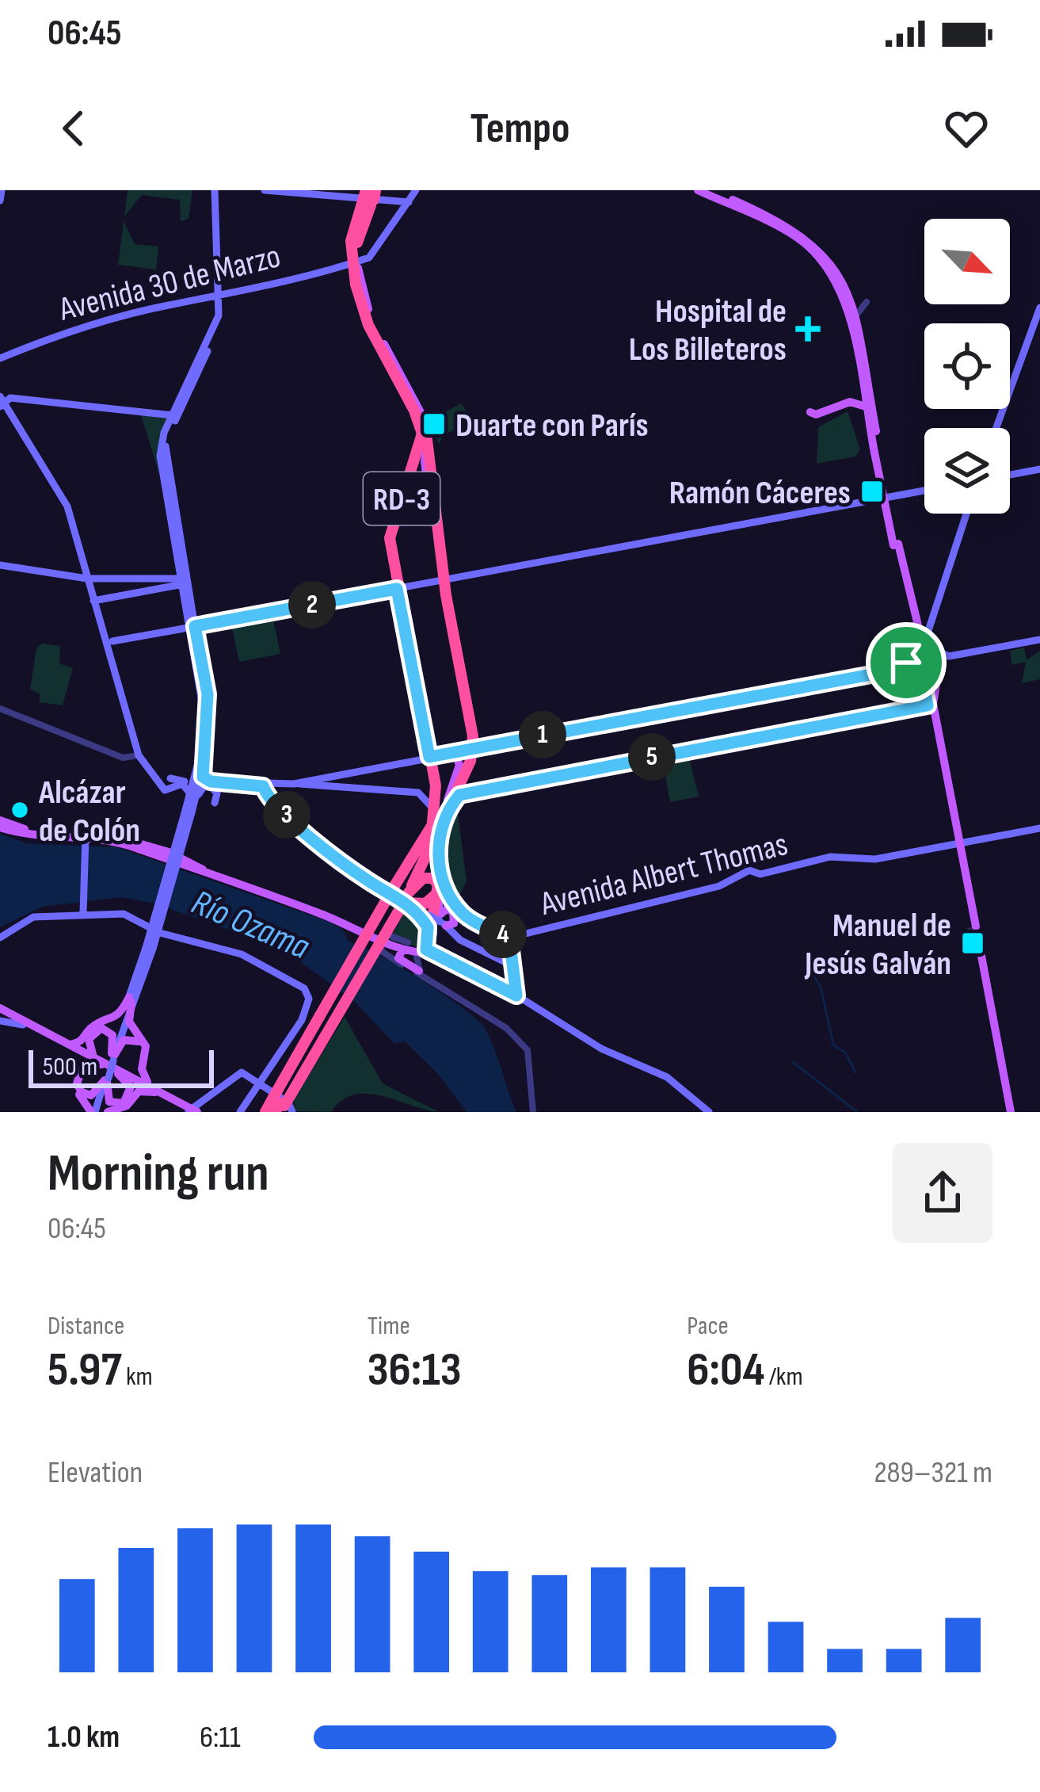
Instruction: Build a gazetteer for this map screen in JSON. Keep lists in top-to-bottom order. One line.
{"streets":{"highway":["RD-3"],"main road":["Avenida 30 de Marzo","Avenida Albert Thomas"]},"crossings":[["Avenida 30 de Marzo","RD-3"]],"water":["Río Ozama"],"places":{"health":["Hospital de Los Billeteros"],"transit":["Duarte con París","Ramón Cáceres","Manuel de Jesús Galván"],"other":["Alcázar de Colón"]},"scale_bar":"500 m","north":"bottom right","page":{"status":"06:45","header":"Tempo","pins":["2","1","5","3","4"],"scale":"500 m","heading":["Morning run","06:45"],"stats":[["Distance","5.97 km"],["Time","36:13"],["Pace","6:04 /km"]],"chart":["Elevation","289–321 m"],"list":[{"name":"1.0 km","note":"6:11"}]}}
